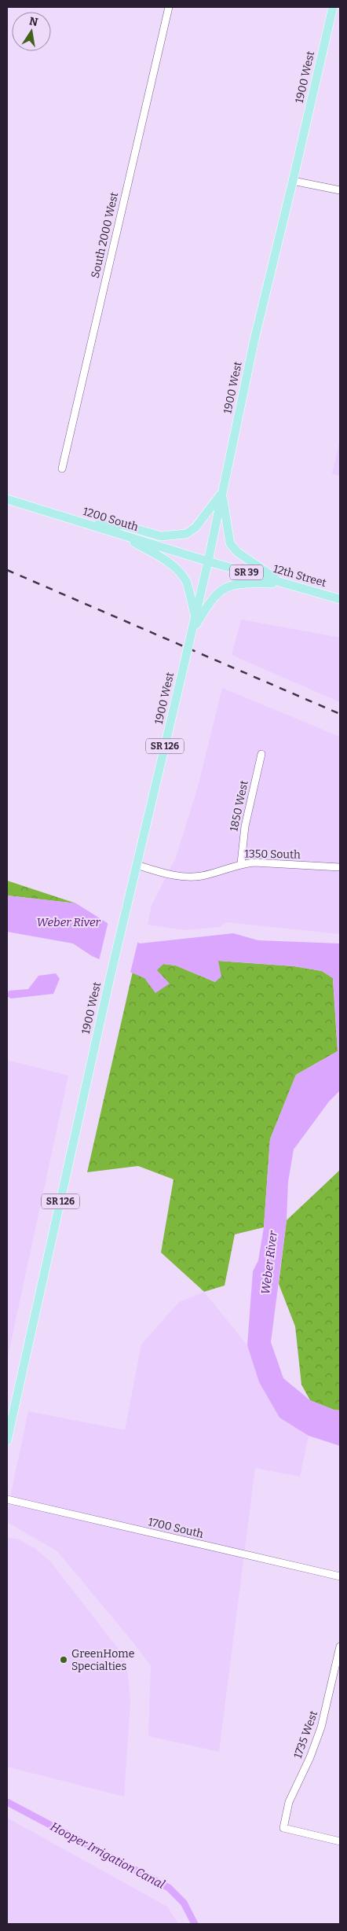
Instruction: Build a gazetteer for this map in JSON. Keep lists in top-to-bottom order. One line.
{"streets":{"main road":["1900 West","1200 South","SR 39","12th Street","SR 126"],"street":["South 2000 West","1850 West","1350 South","1700 South","1735 West"]},"crossings":[["1900 West","1200 South"],["1900 West","12th Street"],["1900 West","1350 South"],["1200 South","12th Street"],["1850 West","1350 South"]],"water":["Weber River","Hooper Irrigation Canal"],"places":["GreenHome Specialties"],"north":"top"}
